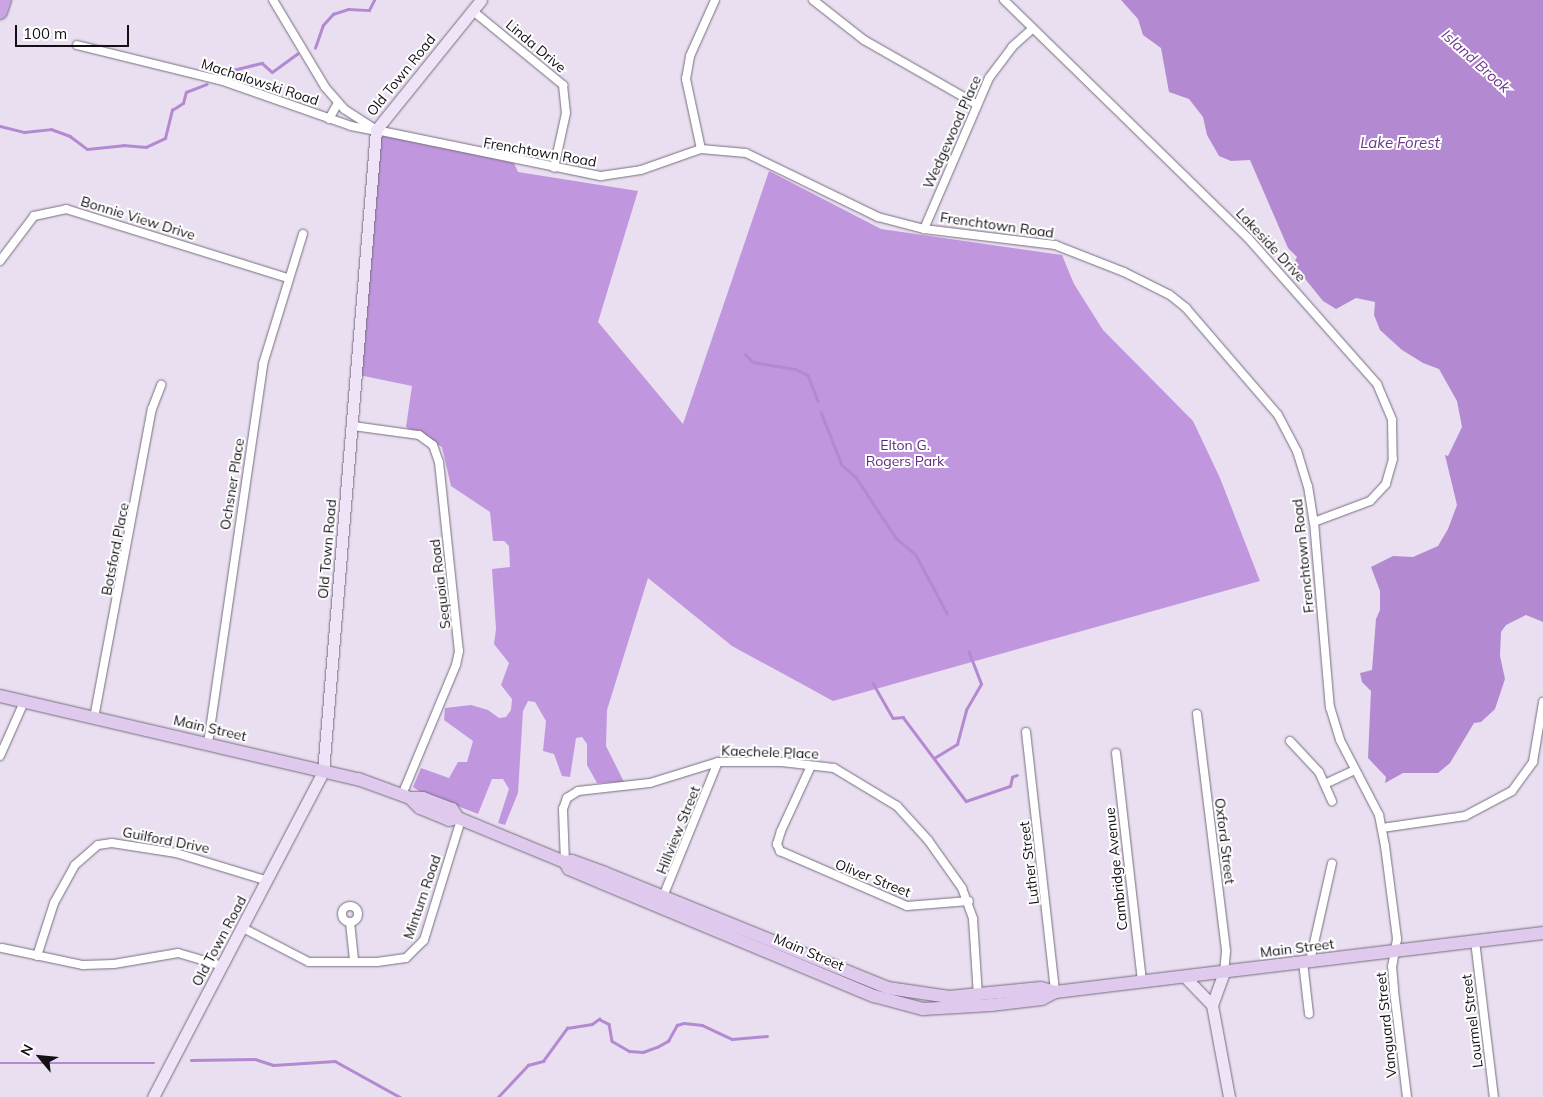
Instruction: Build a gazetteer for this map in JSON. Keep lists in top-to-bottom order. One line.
{"streets":{"main road":["Old Town Road","Main Street"],"street":["Linda Drive","Machalowski Road","Wedgewood Place","Frenchtown Road","Bonnie View Drive","Lakeside Drive","Ochsner Place","Botsford Place","Sequoia Road","Kaechele Place","Hillview Street","Guilford Drive","Oxford Street","Luther Street","Cambridge Avenue","Oliver Street","Minturn Road","Lourmel Street","Vanguard Street"]},"crossings":[["Linda Drive","Old Town Road"],["Linda Drive","Frenchtown Road"],["Old Town Road","Machalowski Road"],["Old Town Road","Frenchtown Road"],["Old Town Road","Sequoia Road"],["Old Town Road","Main Street"],["Old Town Road","Guilford Drive"],["Old Town Road","Minturn Road"],["Machalowski Road","Frenchtown Road"],["Wedgewood Place","Frenchtown Road"],["Wedgewood Place","Lakeside Drive"],["Frenchtown Road","Lakeside Drive"],["Frenchtown Road","Main Street"],["Frenchtown Road","Vanguard Street"],["Bonnie View Drive","Ochsner Place"],["Ochsner Place","Main Street"],["Botsford Place","Main Street"],["Sequoia Road","Main Street"],["Main Street","Kaechele Place"],["Main Street","Hillview Street"],["Main Street","Oxford Street"],["Main Street","Luther Street"],["Main Street","Cambridge Avenue"],["Main Street","Minturn Road"],["Main Street","Lourmel Street"],["Main Street","Vanguard Street"],["Kaechele Place","Hillview Street"],["Kaechele Place","Oliver Street"]],"water":["Island Brook","Lake Forest"],"parks":["Elton G. Rogers Park"],"scale_bar":"100 m","north":"top left"}
